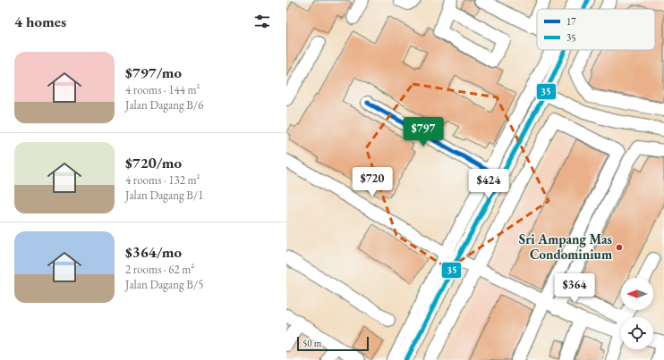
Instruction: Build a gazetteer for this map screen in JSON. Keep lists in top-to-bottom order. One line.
{"places":["Sri Ampang Mas Condominium"],"lines":["transit line 35","transit line 17"],"legend":["17","35"],"scale_bar":"50 m","north":"left","page":{"heading":"4 homes","list":[{"name":"$797/mo","note":"4 rooms · 144 m² · Jalan Dagang B/6"},{"name":"$720/mo","note":"4 rooms · 132 m² · Jalan Dagang B/1"},{"name":"$364/mo","note":"2 rooms · 62 m² · Jalan Dagang B/5"}],"price":["$797","$720","$424","$364"],"scale":"50 m"}}
